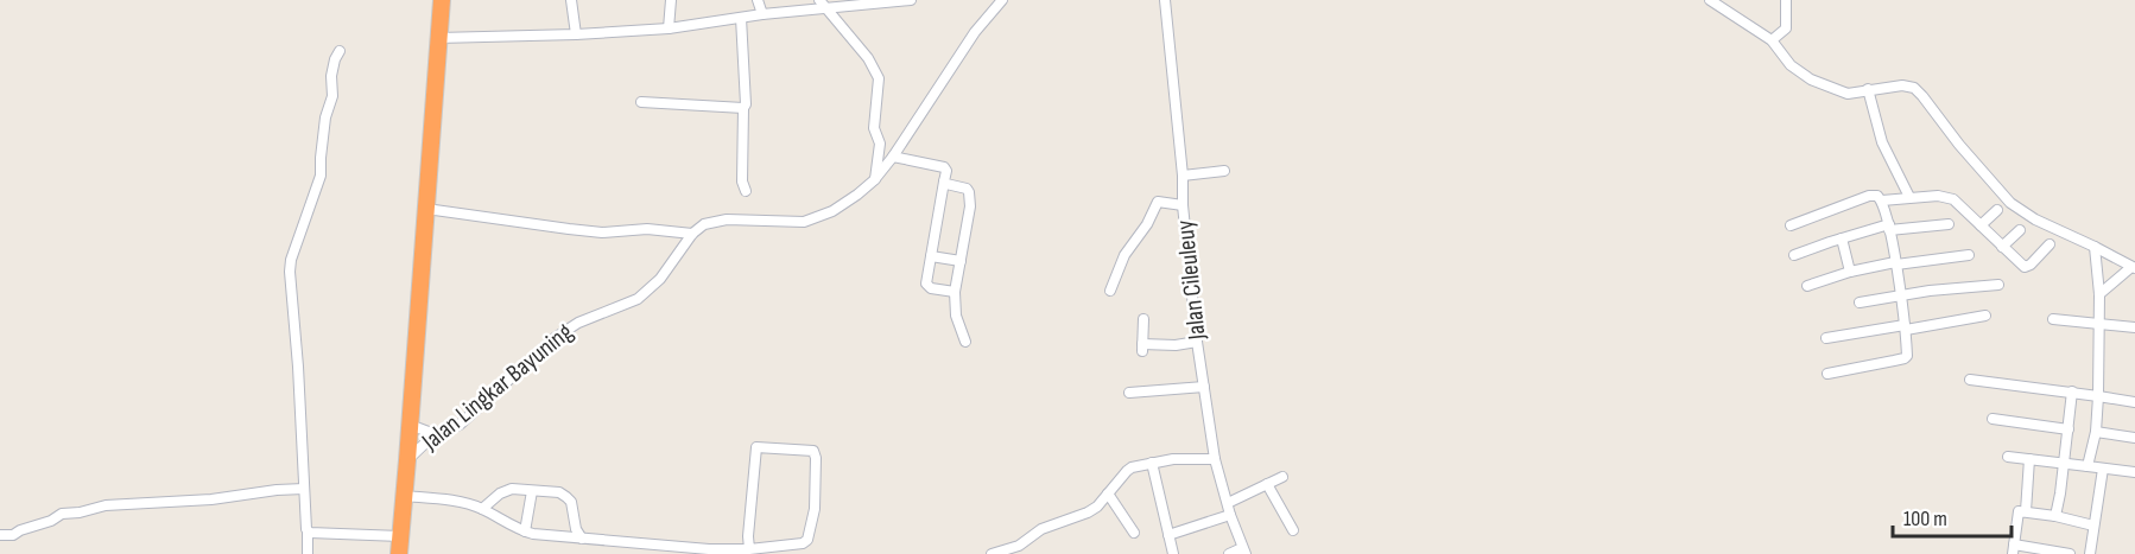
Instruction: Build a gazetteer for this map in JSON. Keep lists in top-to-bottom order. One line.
{"streets":{"street":["Jalan Cileuleuy","Jalan Lingkar Bayuning"]},"scale_bar":"100 m"}
